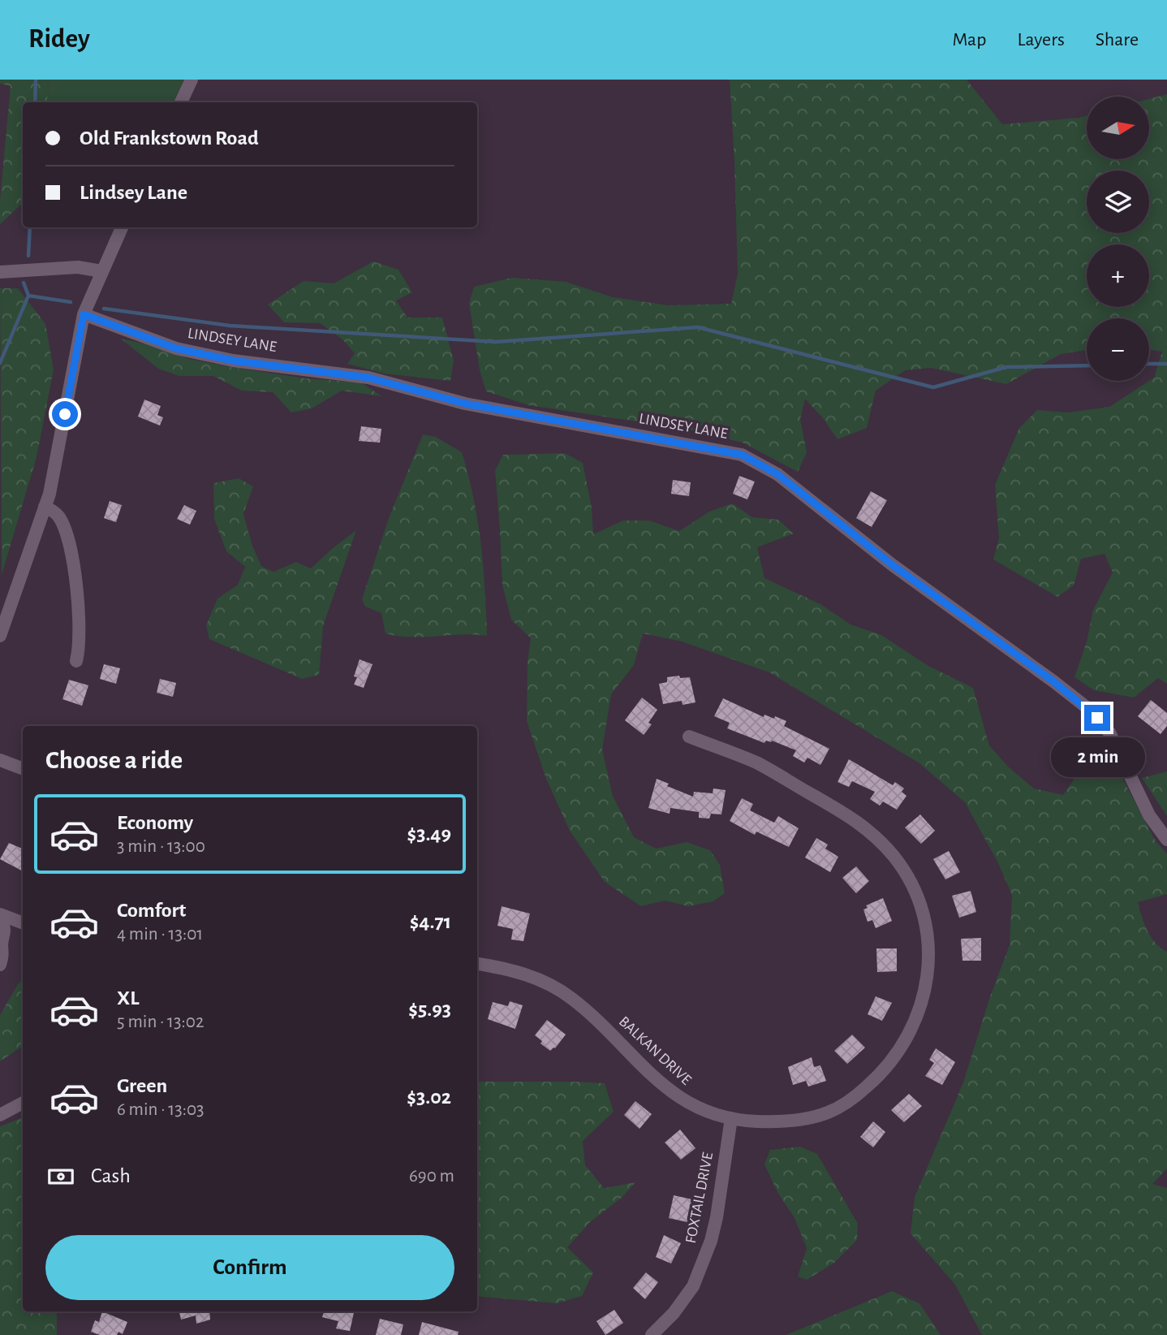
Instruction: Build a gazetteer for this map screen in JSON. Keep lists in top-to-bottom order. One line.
{"streets":{"street":["LINDSEY LANE","BALKAN DRIVE","FOXTAIL DRIVE"]},"crossings":[["BALKAN DRIVE","FOXTAIL DRIVE"]],"north":"right","page":{"header":"Ridey","nav":["Map","Layers","Share"],"map_buttons":["+","−"],"banner":["Old Frankstown Road","Lindsey Lane"],"heading":"Choose a ride","bubble":"2 min","list":[{"name":"Economy","note":"3 min · 13:00","value":"$3.49"},{"name":"Comfort","note":"4 min · 13:01","value":"$4.71"},{"name":"XL","note":"5 min · 13:02","value":"$5.93"},{"name":"Green","note":"6 min · 13:03","value":"$3.02"}],"pay":["Cash","690 m"],"buttons":"Confirm"}}
